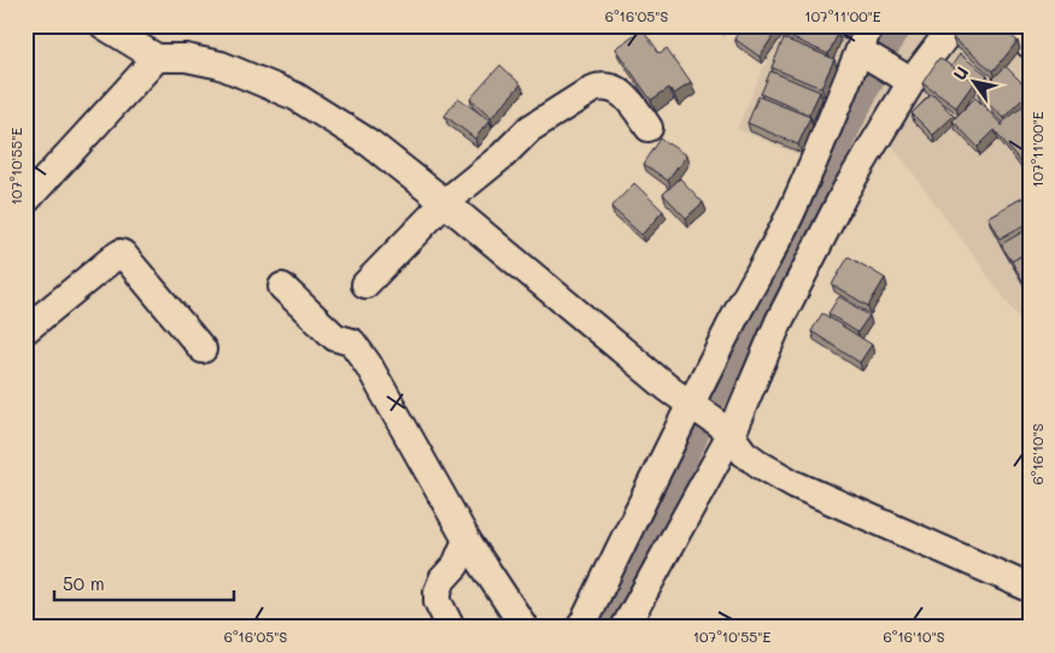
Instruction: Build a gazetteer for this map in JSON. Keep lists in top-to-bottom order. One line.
{"scale_bar":"50 m","north":"top left","coordinates":["6°16'05\"S","107°11'00\"E","107°10'55\"E","6°16'10\"S"]}
